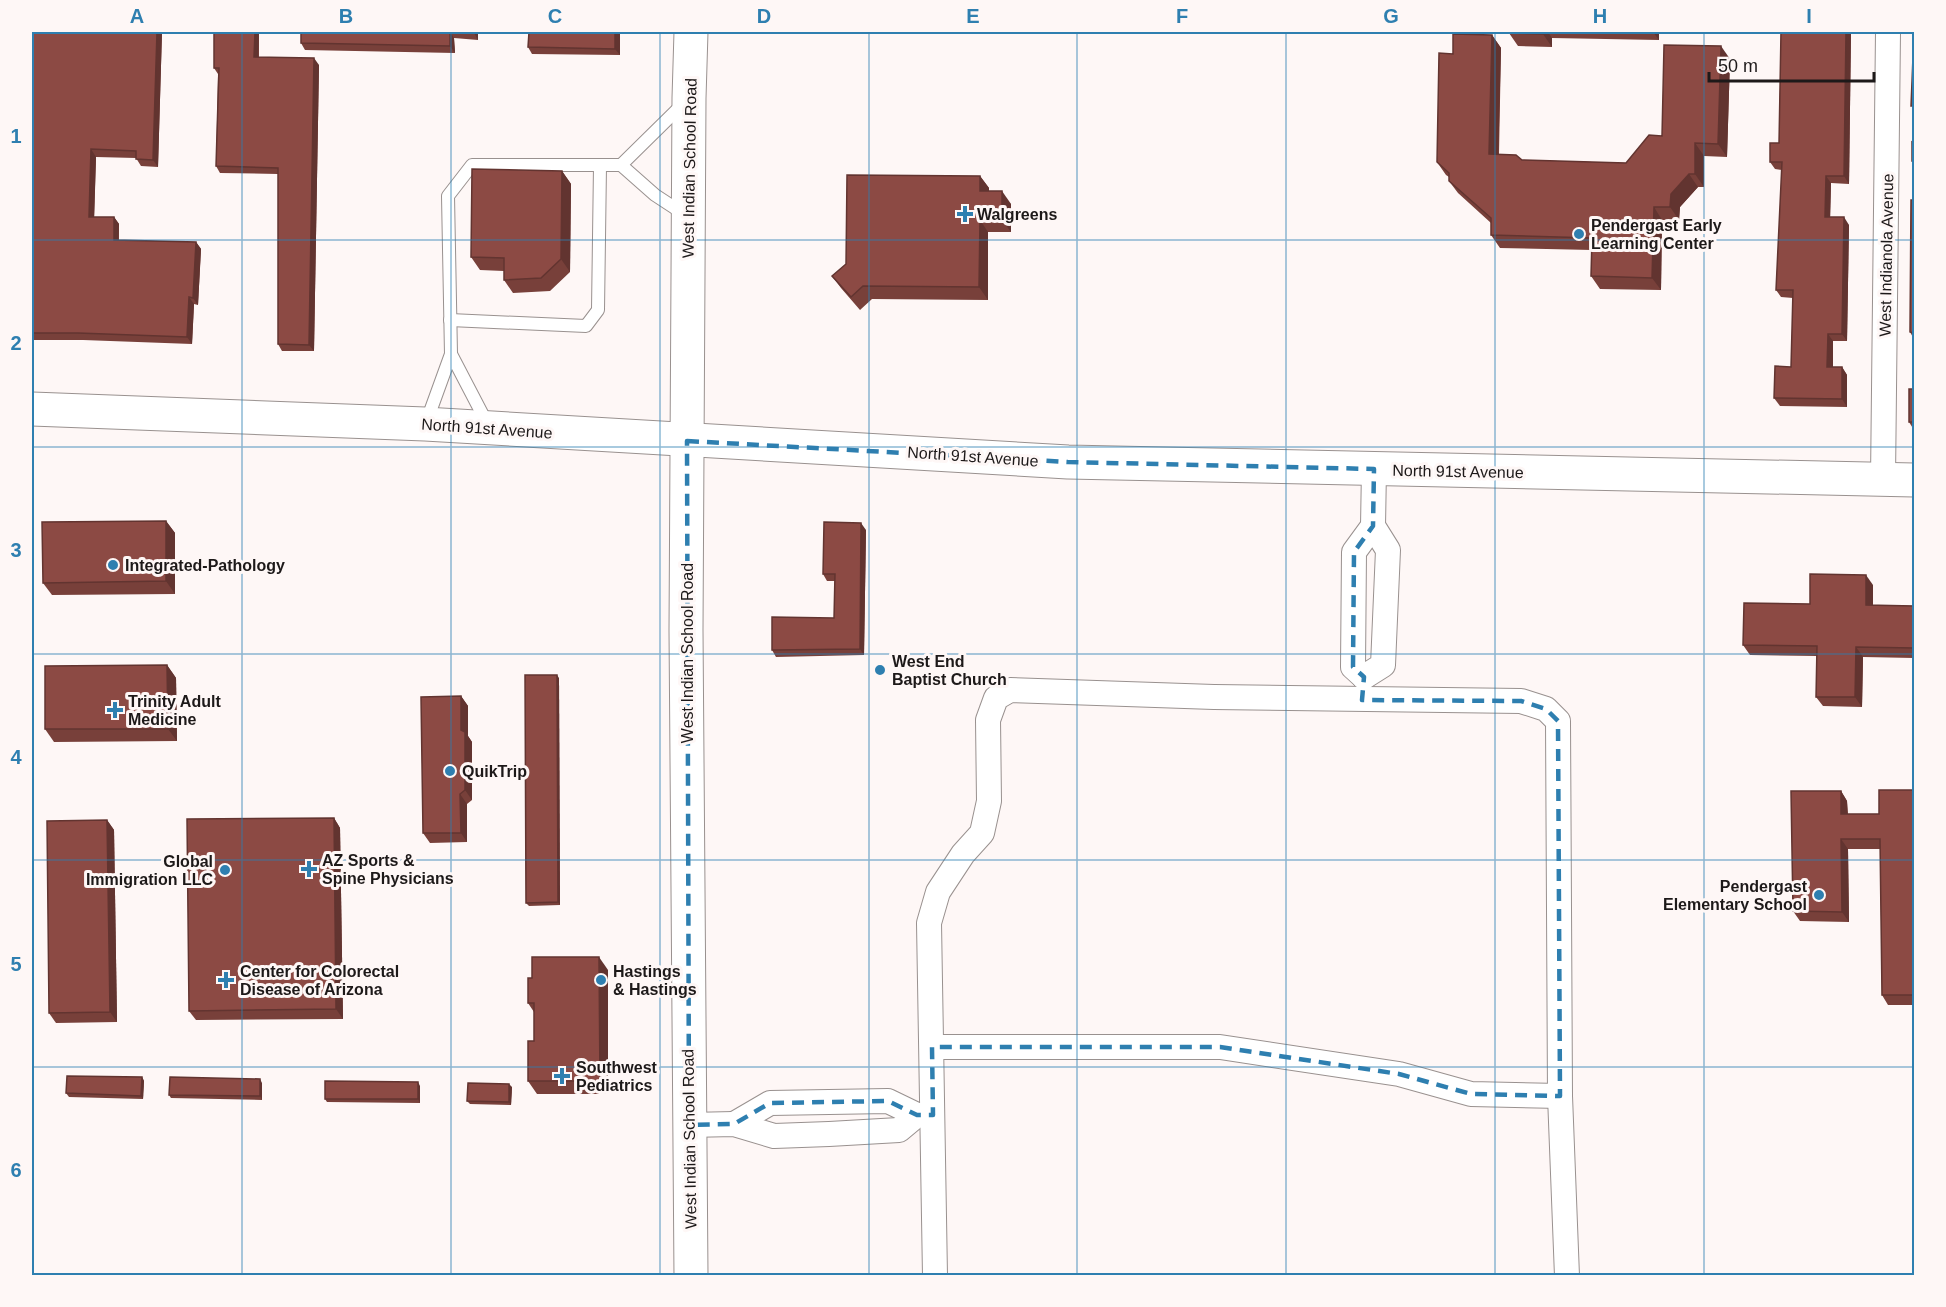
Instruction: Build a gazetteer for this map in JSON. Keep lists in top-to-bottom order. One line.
{"streets":{"main road":["West Indian School Road","North 91st Avenue"],"street":["West Indianola Avenue"]},"crossings":[["West Indian School Road","North 91st Avenue"],["West Indianola Avenue","North 91st Avenue"]],"places":{"health":["Walgreens","Trinity Adult Medicine","AZ Sports & Spine Physicians","Center for Colorectal Disease of Arizona","Southwest Pediatrics"],"other":["Pendergast Early Learning Center","Integrated-Pathology","West End Baptist Church","QuikTrip","Global Immigration LLC","Pendergast Elementary School","Hastings & Hastings"]},"scale_bar":"50 m","grid":{"columns":["A","B","C","D","E","F","G","H","I"],"rows":["1","2","3","4","5","6"]}}
